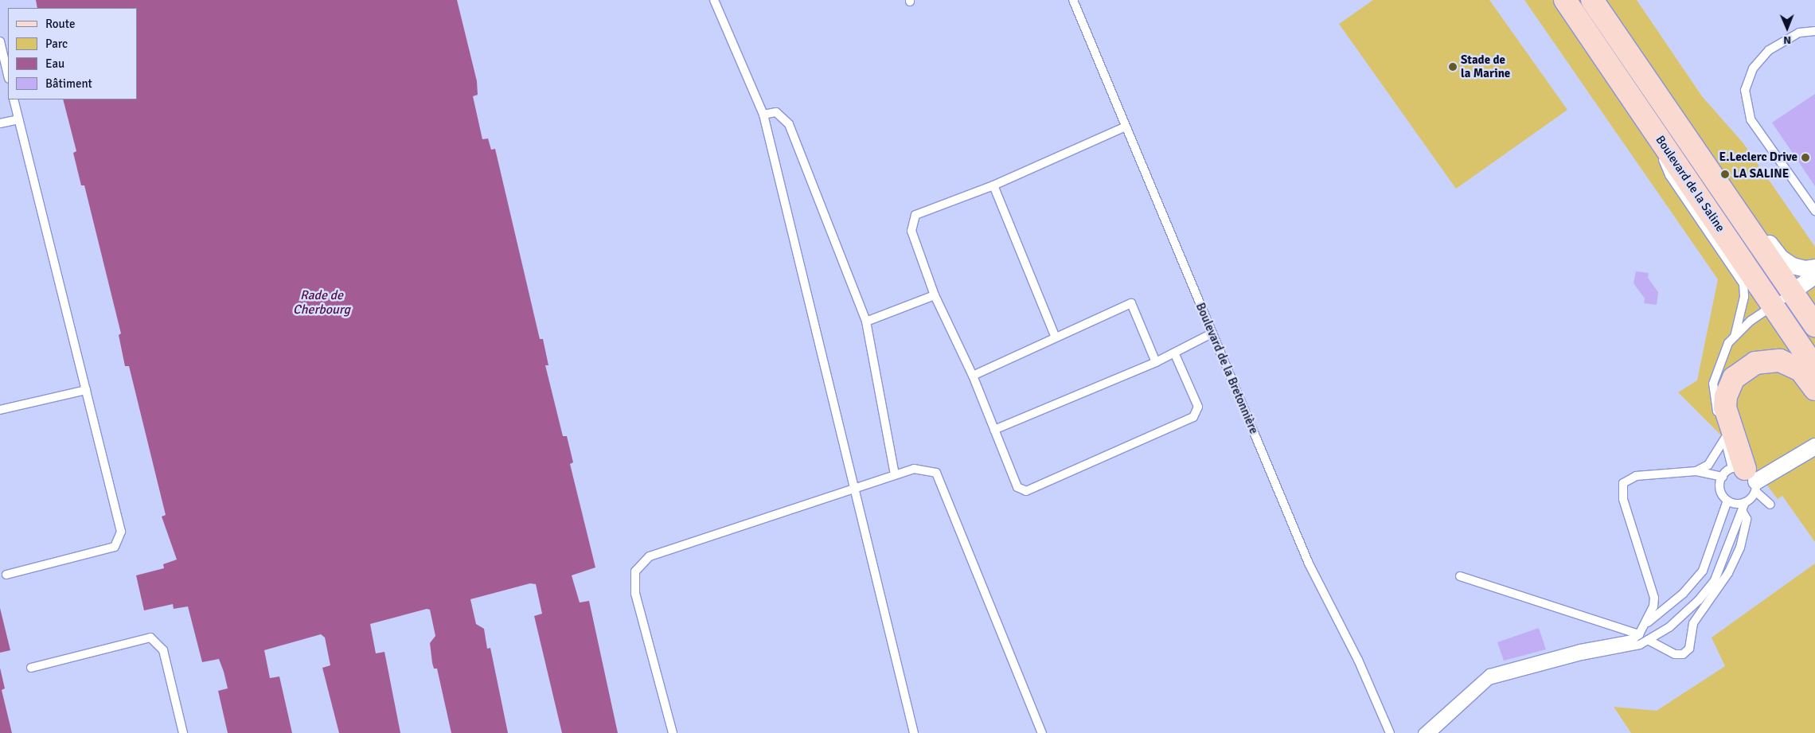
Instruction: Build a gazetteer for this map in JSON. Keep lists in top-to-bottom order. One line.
{"streets":{"main road":["Boulevard de la Saline"],"lane":["Boulevard de la Bretonnière"]},"water":["Rade de Cherbourg"],"places":["Stade de la Marine","E.Leclerc Drive","LA SALINE"],"legend":["Route","Parc","Eau","Bâtiment"],"north":"bottom"}
